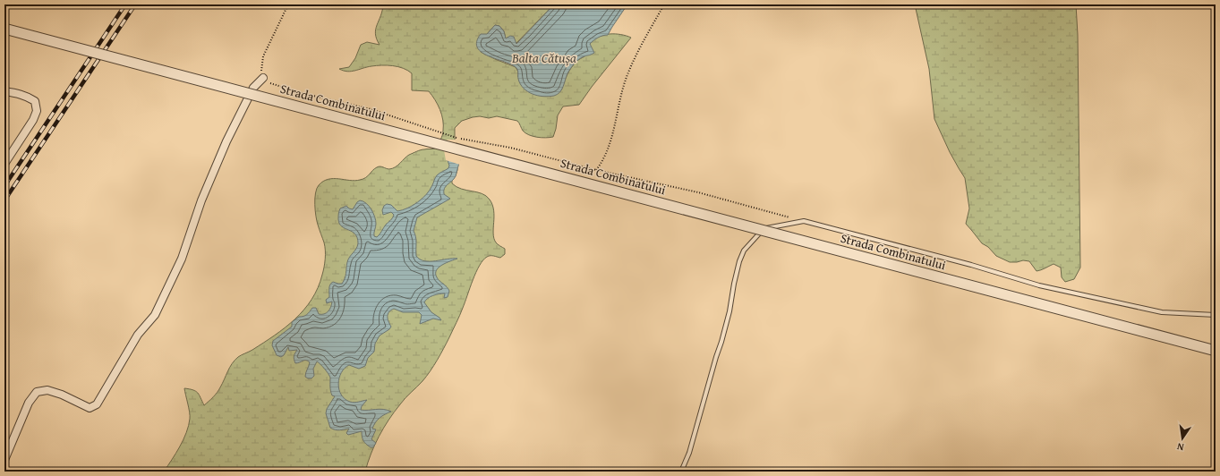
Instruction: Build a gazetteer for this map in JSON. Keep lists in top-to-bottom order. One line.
{"streets":{"street":["Strada Combinatului"]},"water":["Balta Cătușa"],"north":"bottom"}
